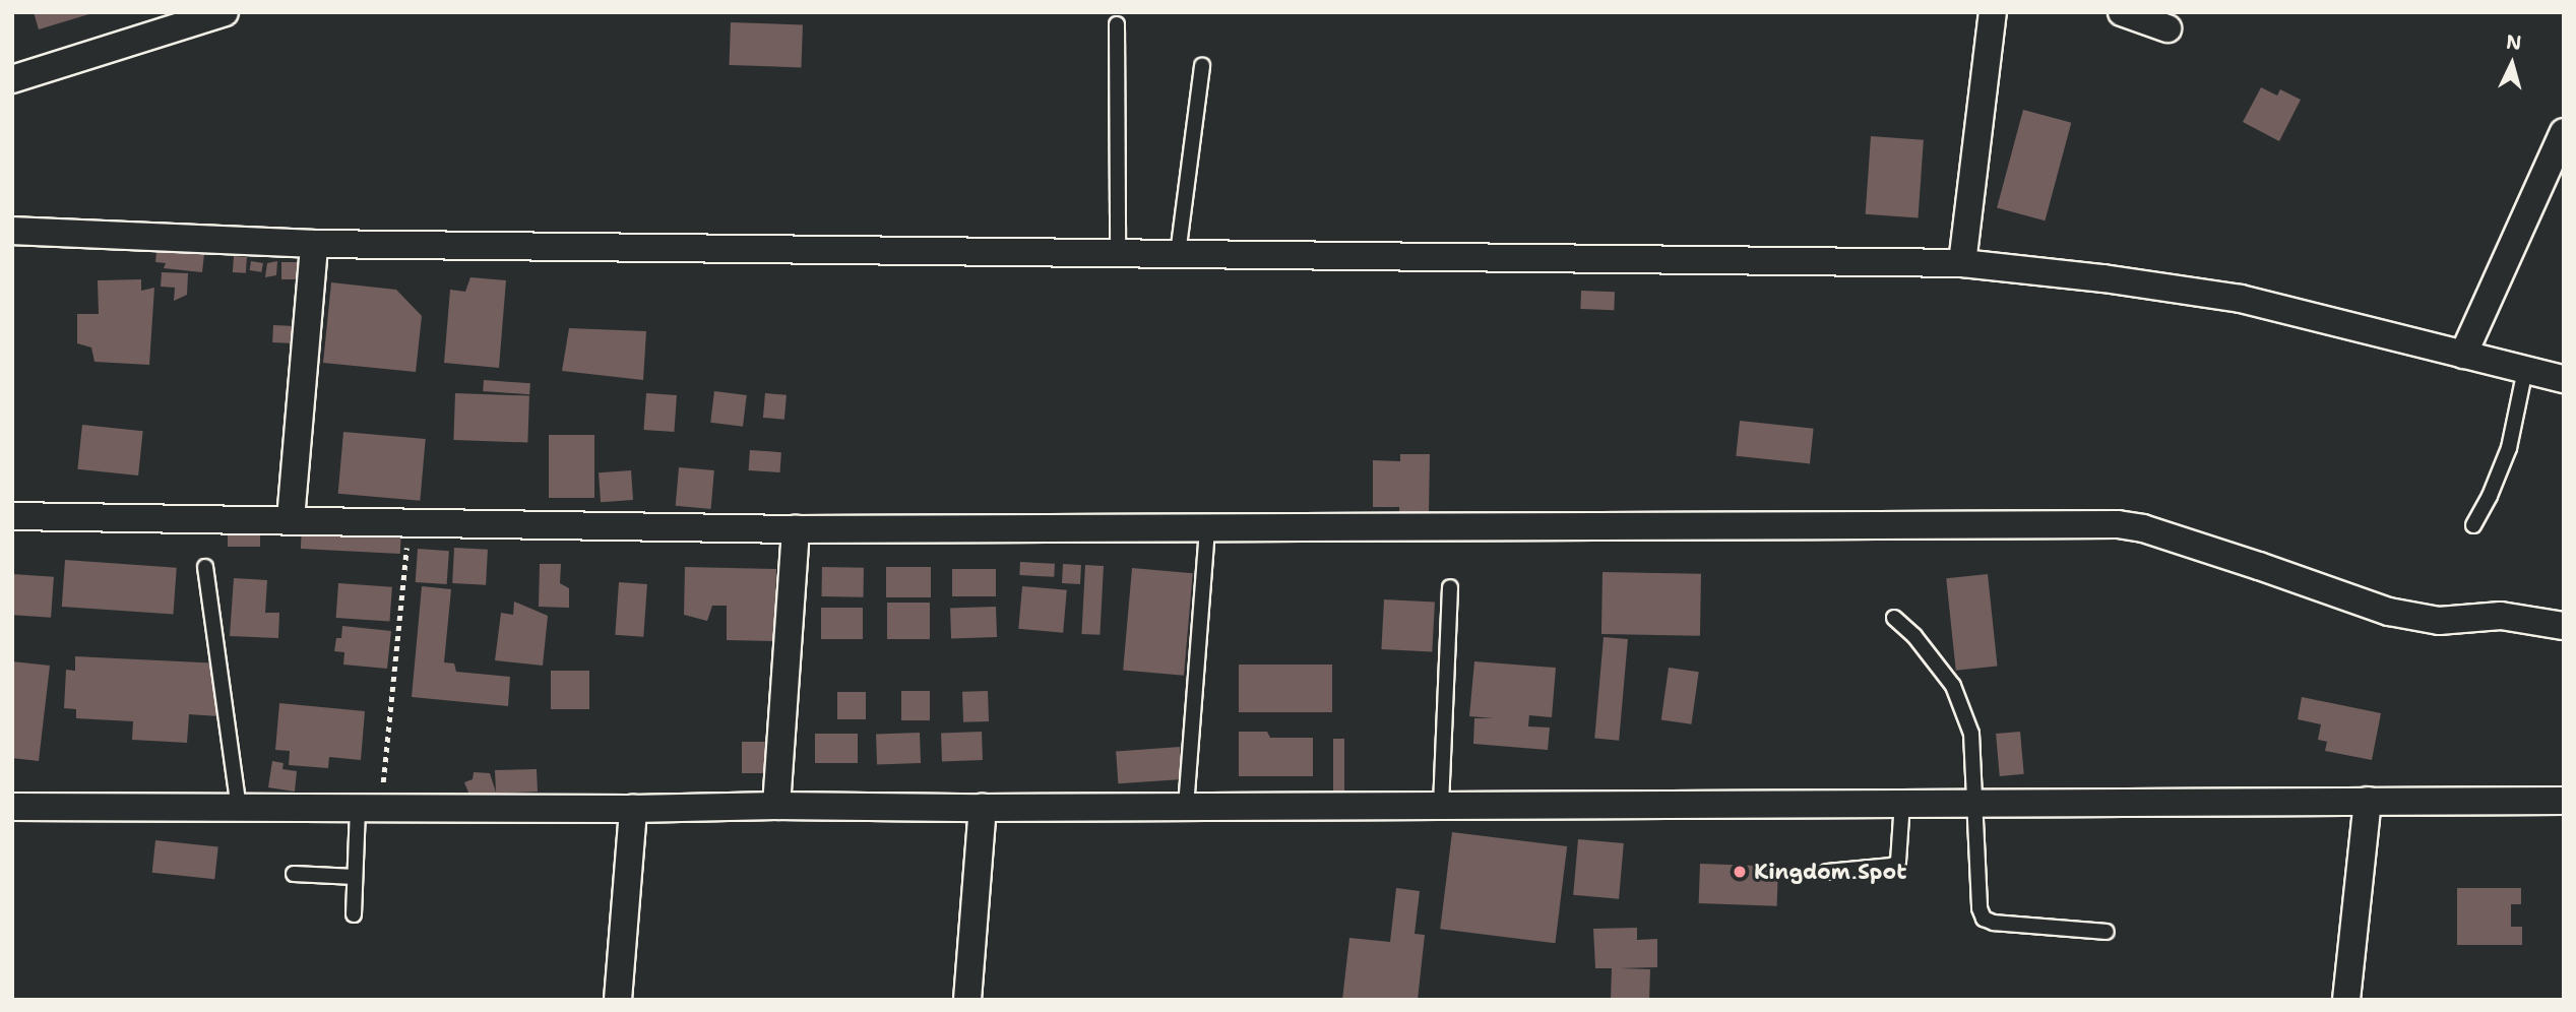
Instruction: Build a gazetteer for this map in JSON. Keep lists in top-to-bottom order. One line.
{"places":["Kingdom Spot"],"north":"top"}
